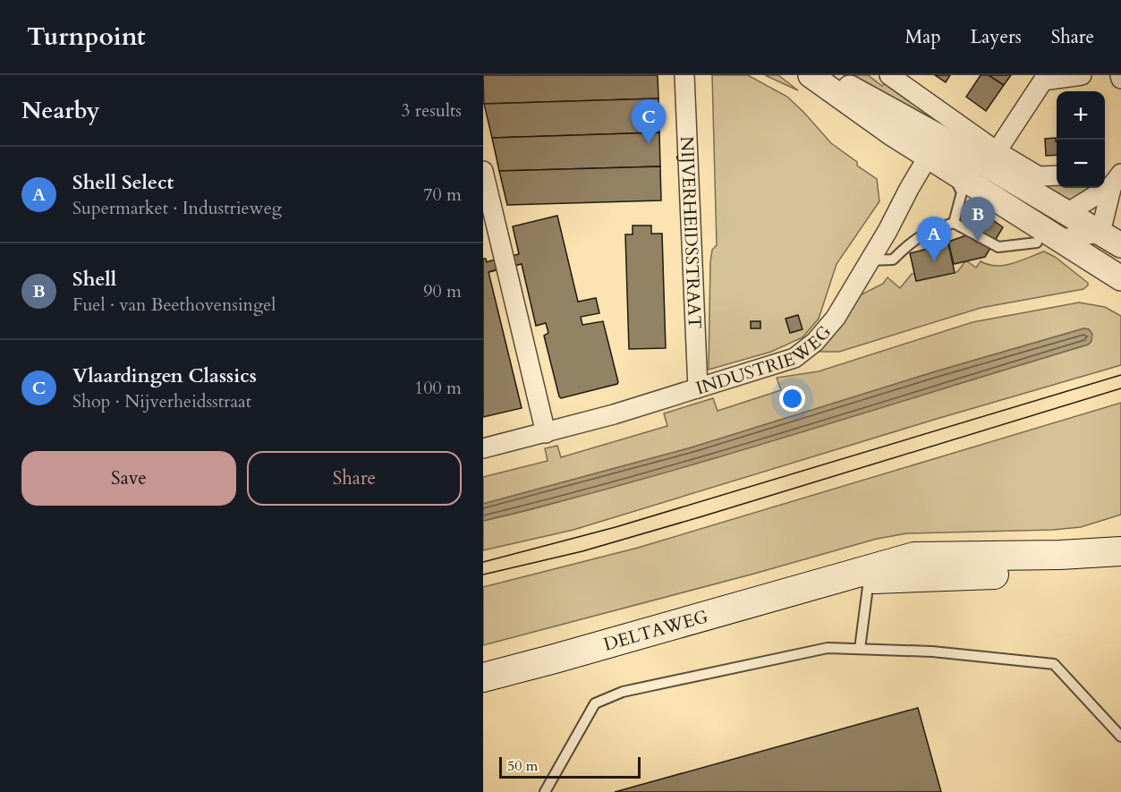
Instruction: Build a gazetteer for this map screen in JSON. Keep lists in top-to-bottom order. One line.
{"streets":{"main road":["DELTAWEG"],"street":["NIJVERHEIDSSTRAAT","INDUSTRIEWEG"]},"crossings":[["NIJVERHEIDSSTRAAT","INDUSTRIEWEG"]],"scale_bar":"50 m","page":{"header":"Turnpoint","nav":["Map","Layers","Share"],"heading":["Nearby","3 results"],"map_buttons":["+","−"],"pins":["C","B","A"],"list":[{"mark":"A","name":"Shell Select","note":"Supermarket · Industrieweg","value":"70 m"},{"mark":"B","name":"Shell","note":"Fuel · van Beethovensingel","value":"90 m"},{"mark":"C","name":"Vlaardingen Classics","note":"Shop · Nijverheidsstraat","value":"100 m"}],"buttons":["Save","Share"],"scale":"50 m"}}
